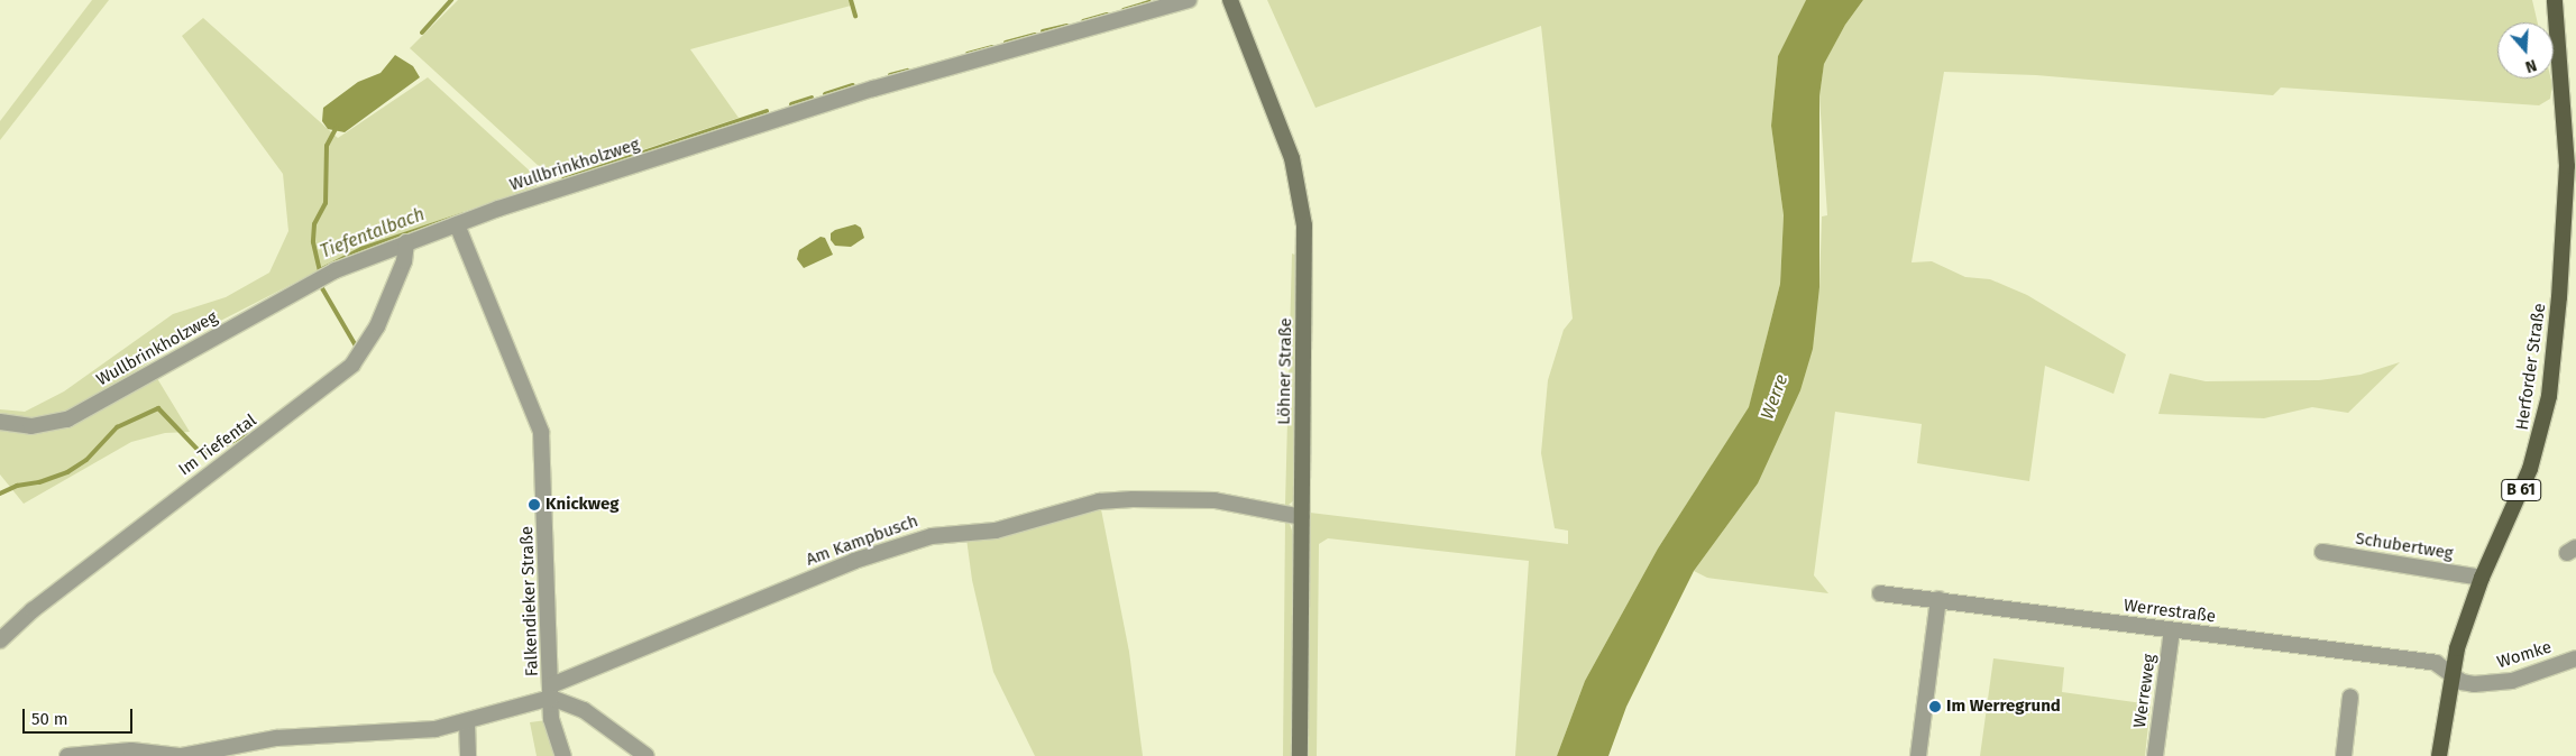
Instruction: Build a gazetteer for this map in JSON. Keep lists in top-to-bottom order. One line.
{"streets":{"main road":["Herforder Straße","Löhner Straße","B 61"],"street":["Wullbrinkholzweg","Im Tiefental","Am Kampbusch","Schubertweg","Falkendieker Straße","Werrestraße","Womke","Werreweg"]},"crossings":[["Wullbrinkholzweg","Im Tiefental"],["Wullbrinkholzweg","Falkendieker Straße"],["Herforder Straße","Schubertweg"],["Herforder Straße","Werrestraße"],["Herforder Straße","Womke"],["Löhner Straße","Am Kampbusch"],["Am Kampbusch","Falkendieker Straße"],["Werrestraße","Womke"],["Werrestraße","Werreweg"]],"water":["Tiefentalbach","Werre"],"places":["Knickweg","Im Werregrund"],"scale_bar":"50 m","north":"bottom"}
